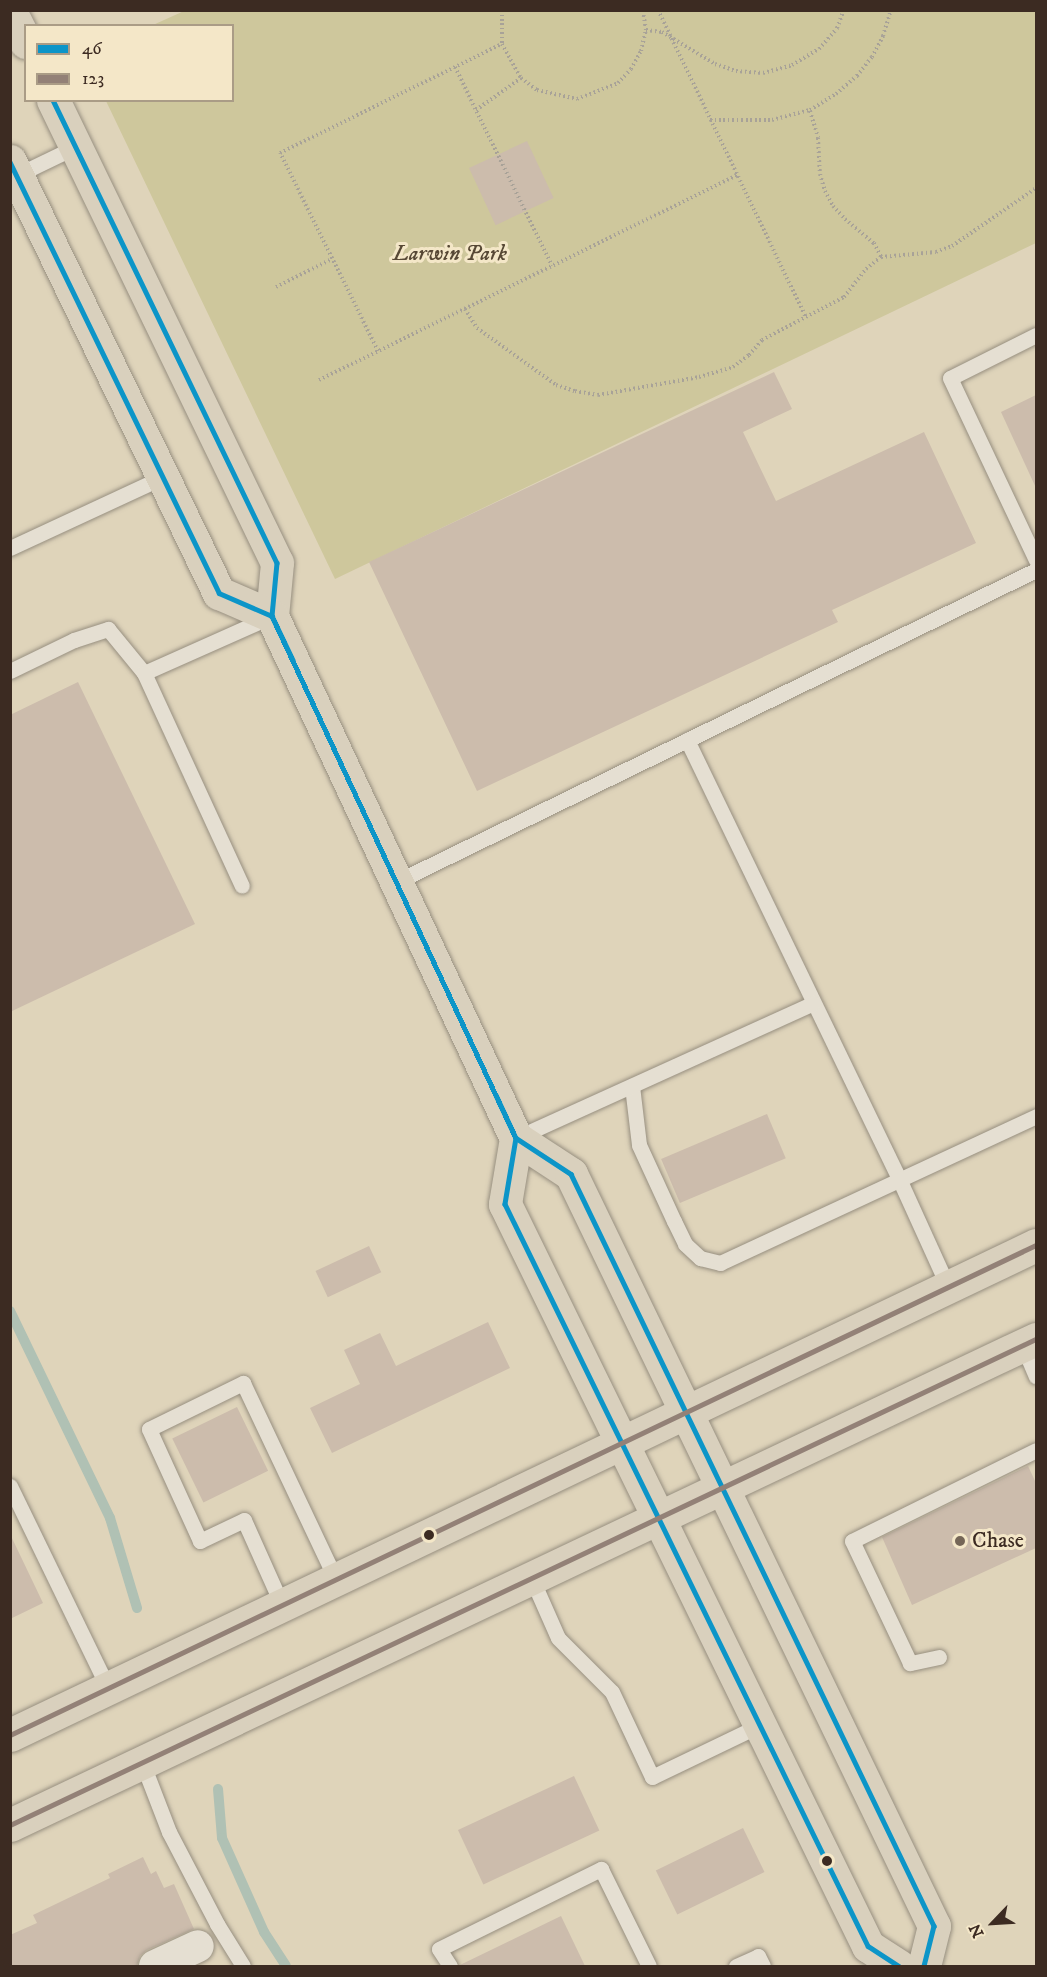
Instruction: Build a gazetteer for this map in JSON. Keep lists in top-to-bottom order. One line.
{"parks":["Larwin Park"],"places":["Chase"],"lines":["transit line 46","transit line 123"],"legend":["46","123"],"north":"bottom left"}
